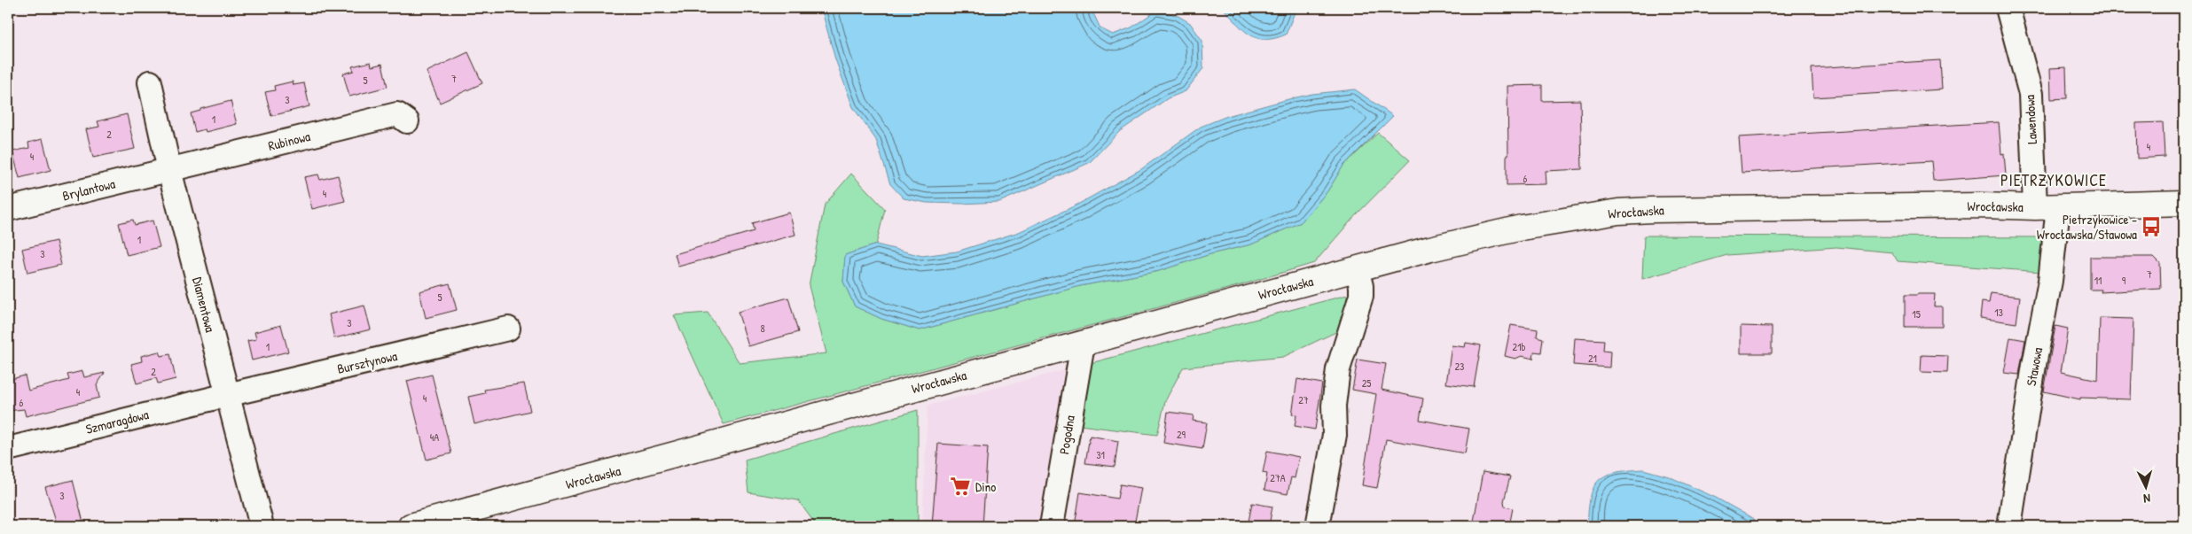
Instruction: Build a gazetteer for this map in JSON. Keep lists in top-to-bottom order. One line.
{"streets":{"main road":["Wrocławska"],"street":["Lawendowa","Rubinowa","Brylantowa","Diamentowa","Bursztynowa","Stawowa","Szmaragdowa","Pogodna"]},"crossings":[["Lawendowa","Wrocławska"],["Lawendowa","Stawowa"],["Rubinowa","Brylantowa"],["Rubinowa","Diamentowa"],["Brylantowa","Diamentowa"],["Wrocławska","Stawowa"],["Wrocławska","Pogodna"],["Diamentowa","Bursztynowa"],["Diamentowa","Szmaragdowa"],["Bursztynowa","Szmaragdowa"]],"districts":["PIETRZYKOWICE"],"places":{"bus stop":["Pietrzykowice - Wrocławska/Stawowa"],"supermarket":["Dino"]},"house_numbers":["7","5","3","1","2","4","4","6","4","1","3","7","11","9","5","13","15","3","8","1","21b","21","23","2","25","4","4","27","6","29","4A","31","27A","3"],"north":"bottom"}
